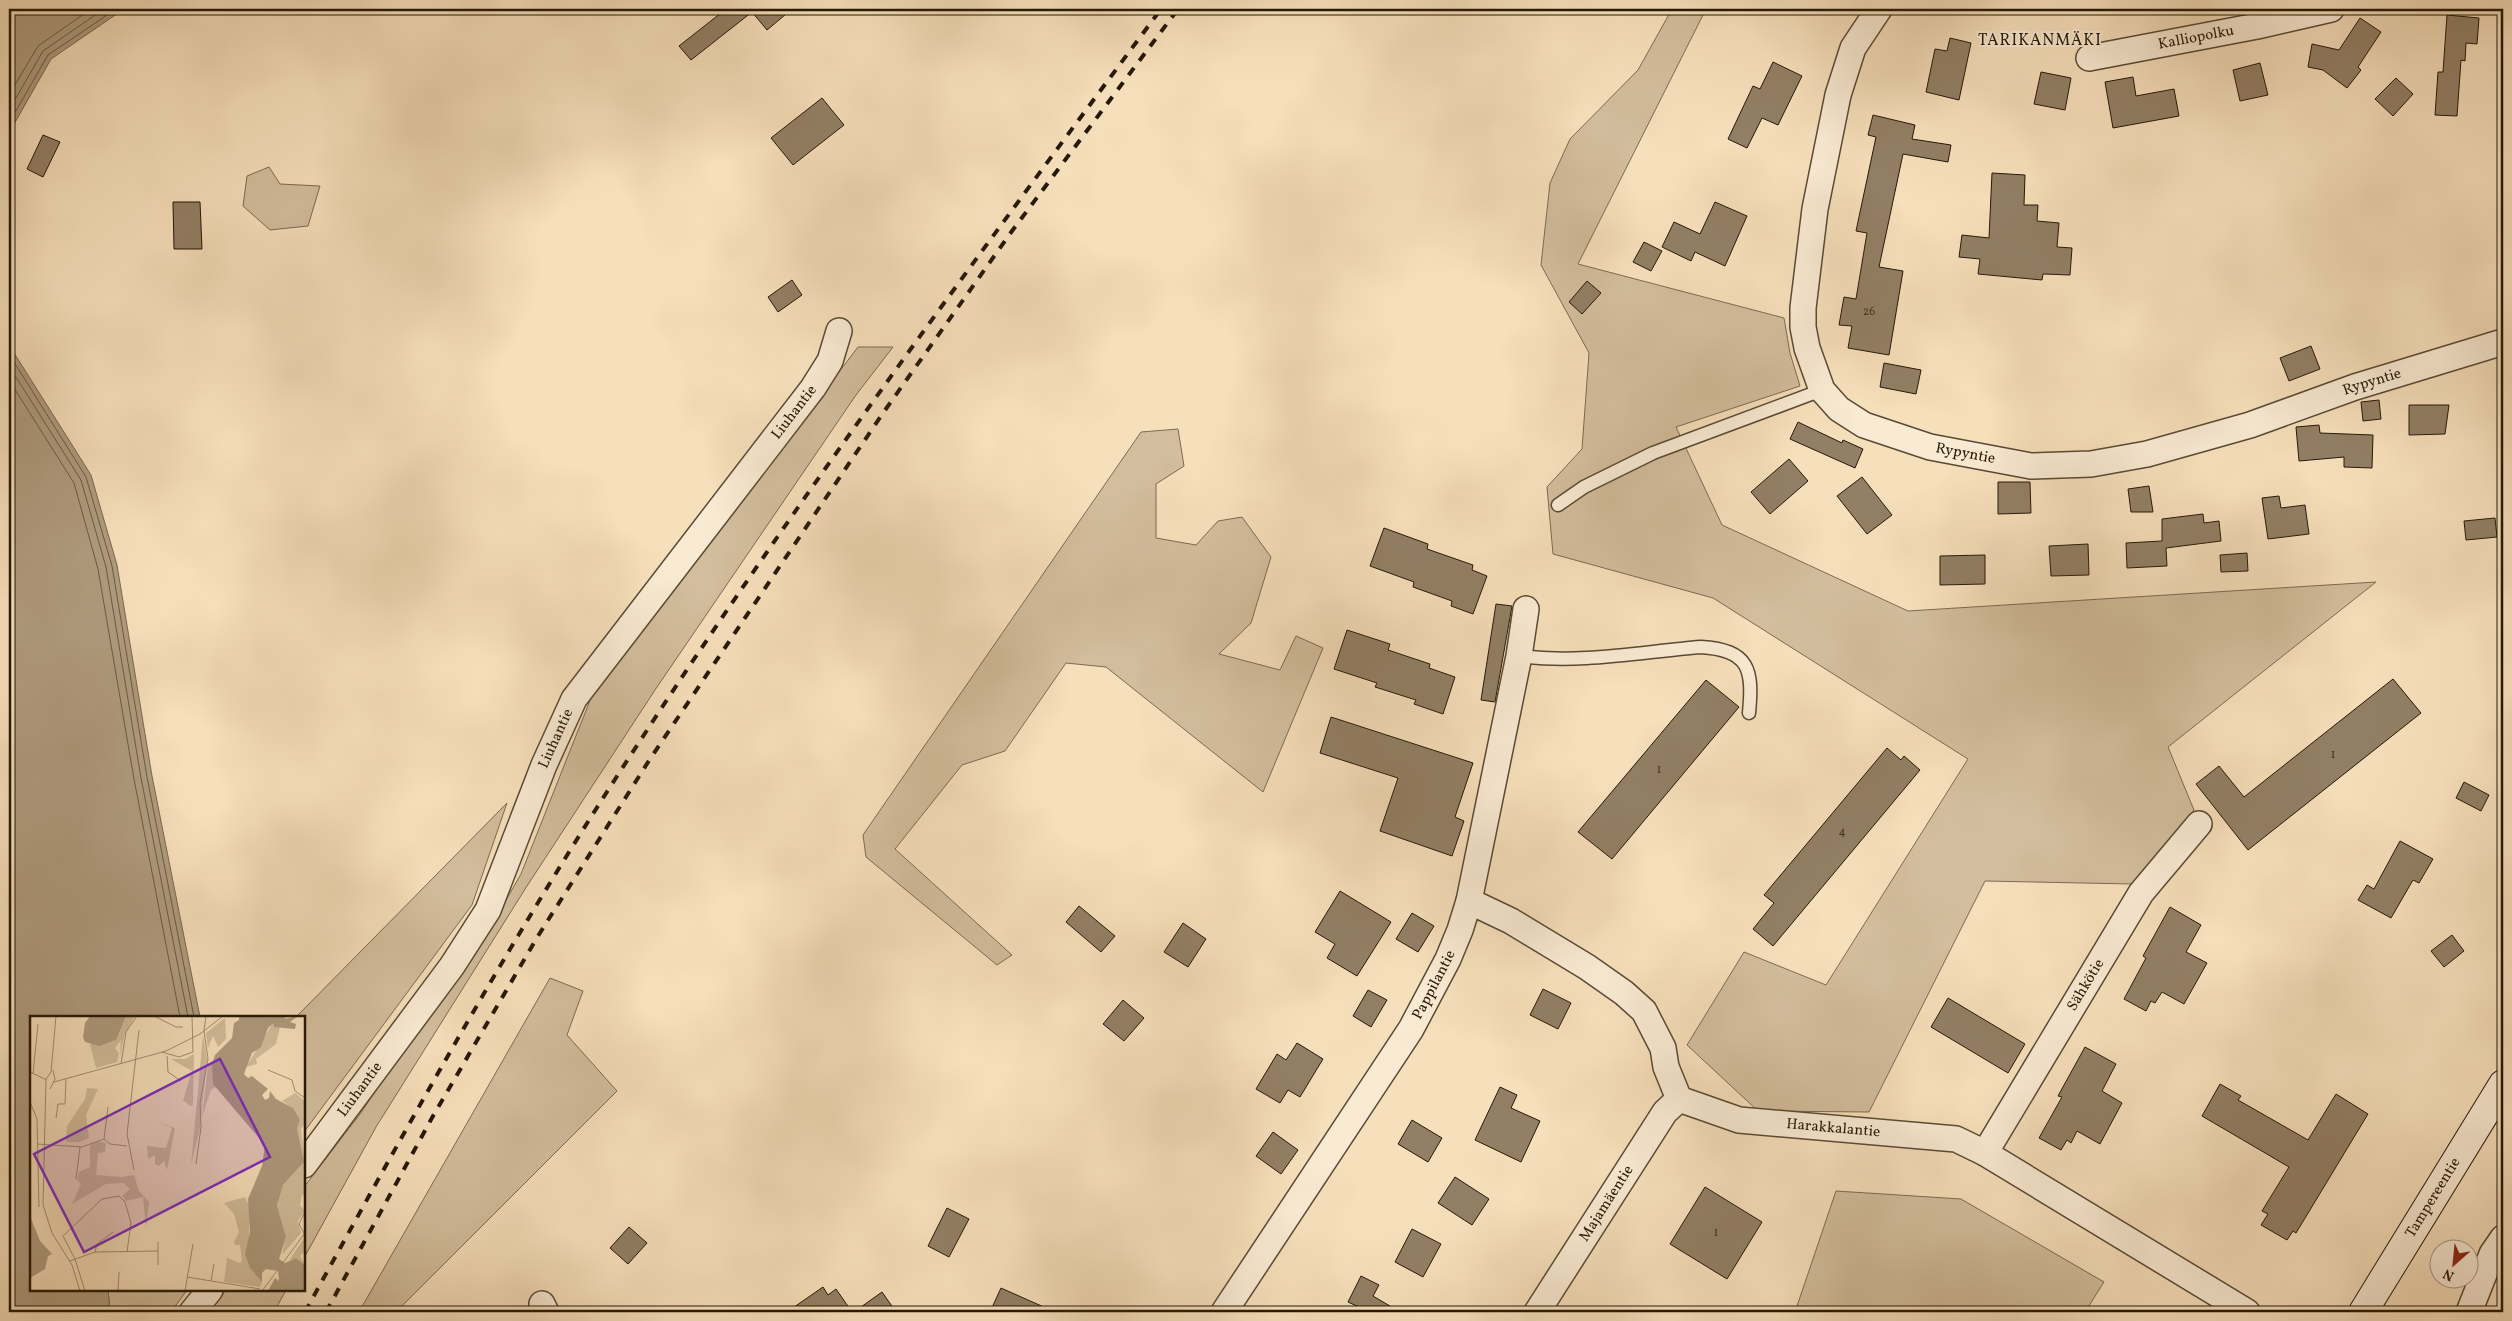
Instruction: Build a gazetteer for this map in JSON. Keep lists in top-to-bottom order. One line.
{"streets":{"main road":["Tampereentie"],"street":["Kalliopolku","Rypyntie","Liuhantie","Sähkötie","Pappilantie","Harakkalantie","Majamäentie"]},"crossings":[["Sähkötie","Harakkalantie"],["Harakkalantie","Majamäentie"]],"districts":["TARIKANMÄKI"],"house_numbers":["26","1","1","4","1"],"north":"bottom left"}
